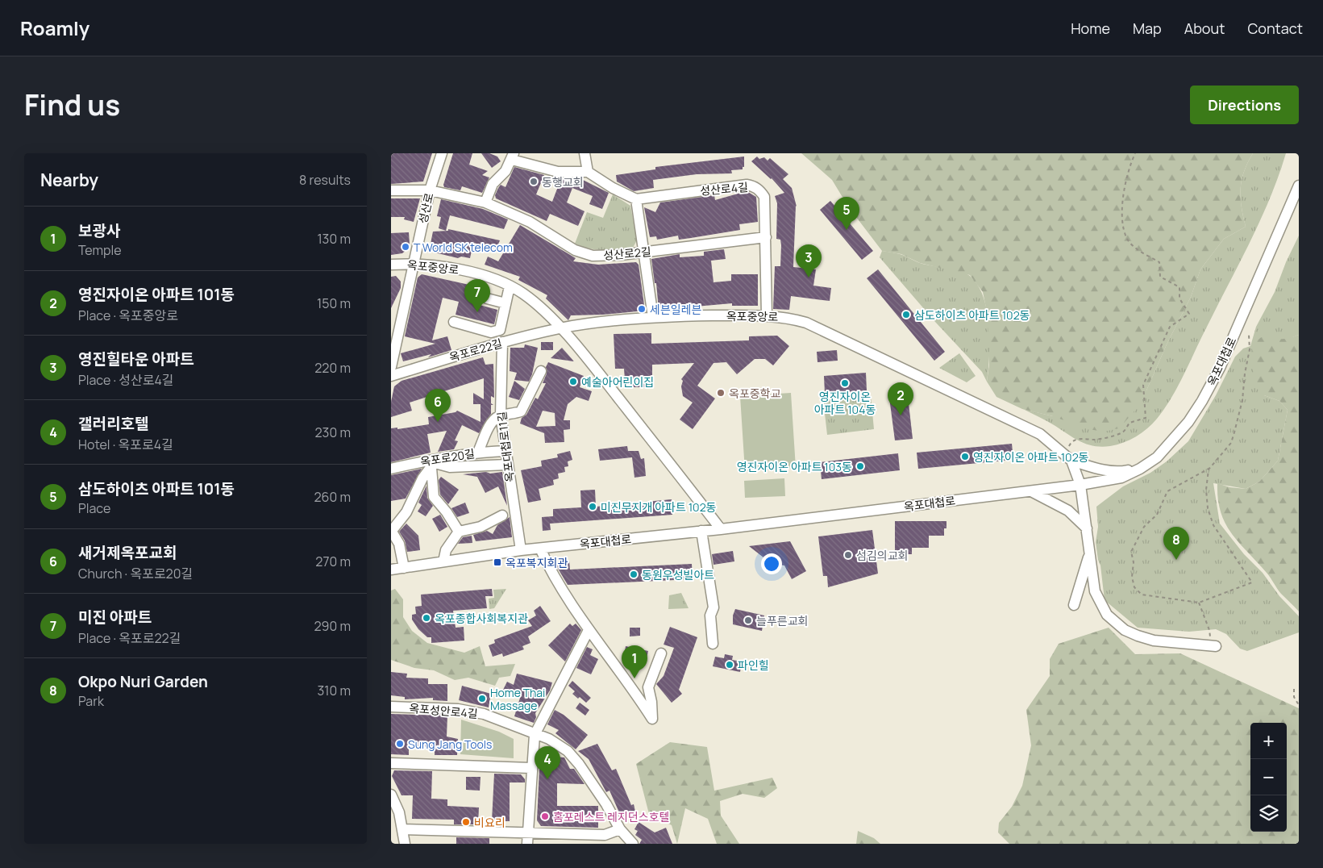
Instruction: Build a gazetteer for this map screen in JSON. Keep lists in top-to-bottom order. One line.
{"streets":{"street":["성산로4길","성산로","성산로2길","옥포중앙로","옥포로22길","옥포대첩로","옥포대첩로11길","옥포로20길","옥포성안로4길"]},"crossings":[["성산로4길","성산로2길"],["성산로4길","옥포중앙로"],["성산로","성산로2길"],["성산로","옥포중앙로"],["옥포중앙로","옥포로22길"],["옥포중앙로","옥포대첩로"],["옥포로22길","옥포대첩로11길"],["옥포대첩로","옥포대첩로11길"],["옥포대첩로11길","옥포로20길"]],"places":{"other":["동행교회","T World SK telecom","세븐일레븐","삼도하이츠 아파트 102동","예술아어린이집","영진자이온 아파트 104동","옥포중학교","영진자이온 아파트 102동","영진자이온 아파트 103동","미진무지개 아파트 102동","섬김의교회","동원우성빌아트","옥포종합사회복지관","늘푸른교회","파인힐","Home Thai Massage","Sung Jang Tools","홈포레스트 레지던스호텔","비요리"],"transit":["옥포복지회관"]},"page":{"header":"Roamly","nav":["Home","Map","About","Contact"],"title":"Find us","buttons":"Directions","heading":["Nearby","8 results"],"pins":["5","3","7","2","6","8","1","4"],"list":[{"mark":"1","name":"보광사","note":"Temple","value":"130 m"},{"mark":"2","name":"영진자이온 아파트 101동","note":"Place · 옥포중앙로","value":"150 m"},{"mark":"3","name":"영진힐타운 아파트","note":"Place · 성산로4길","value":"220 m"},{"mark":"4","name":"갤러리호텔","note":"Hotel · 옥포로4길","value":"230 m"},{"mark":"5","name":"삼도하이츠 아파트 101동","note":"Place","value":"260 m"},{"mark":"6","name":"새거제옥포교회","note":"Church · 옥포로20길","value":"270 m"},{"mark":"7","name":"미진 아파트","note":"Place · 옥포로22길","value":"290 m"},{"mark":"8","name":"Okpo Nuri Garden","note":"Park","value":"310 m"}],"map_buttons":["+","−"]}}
